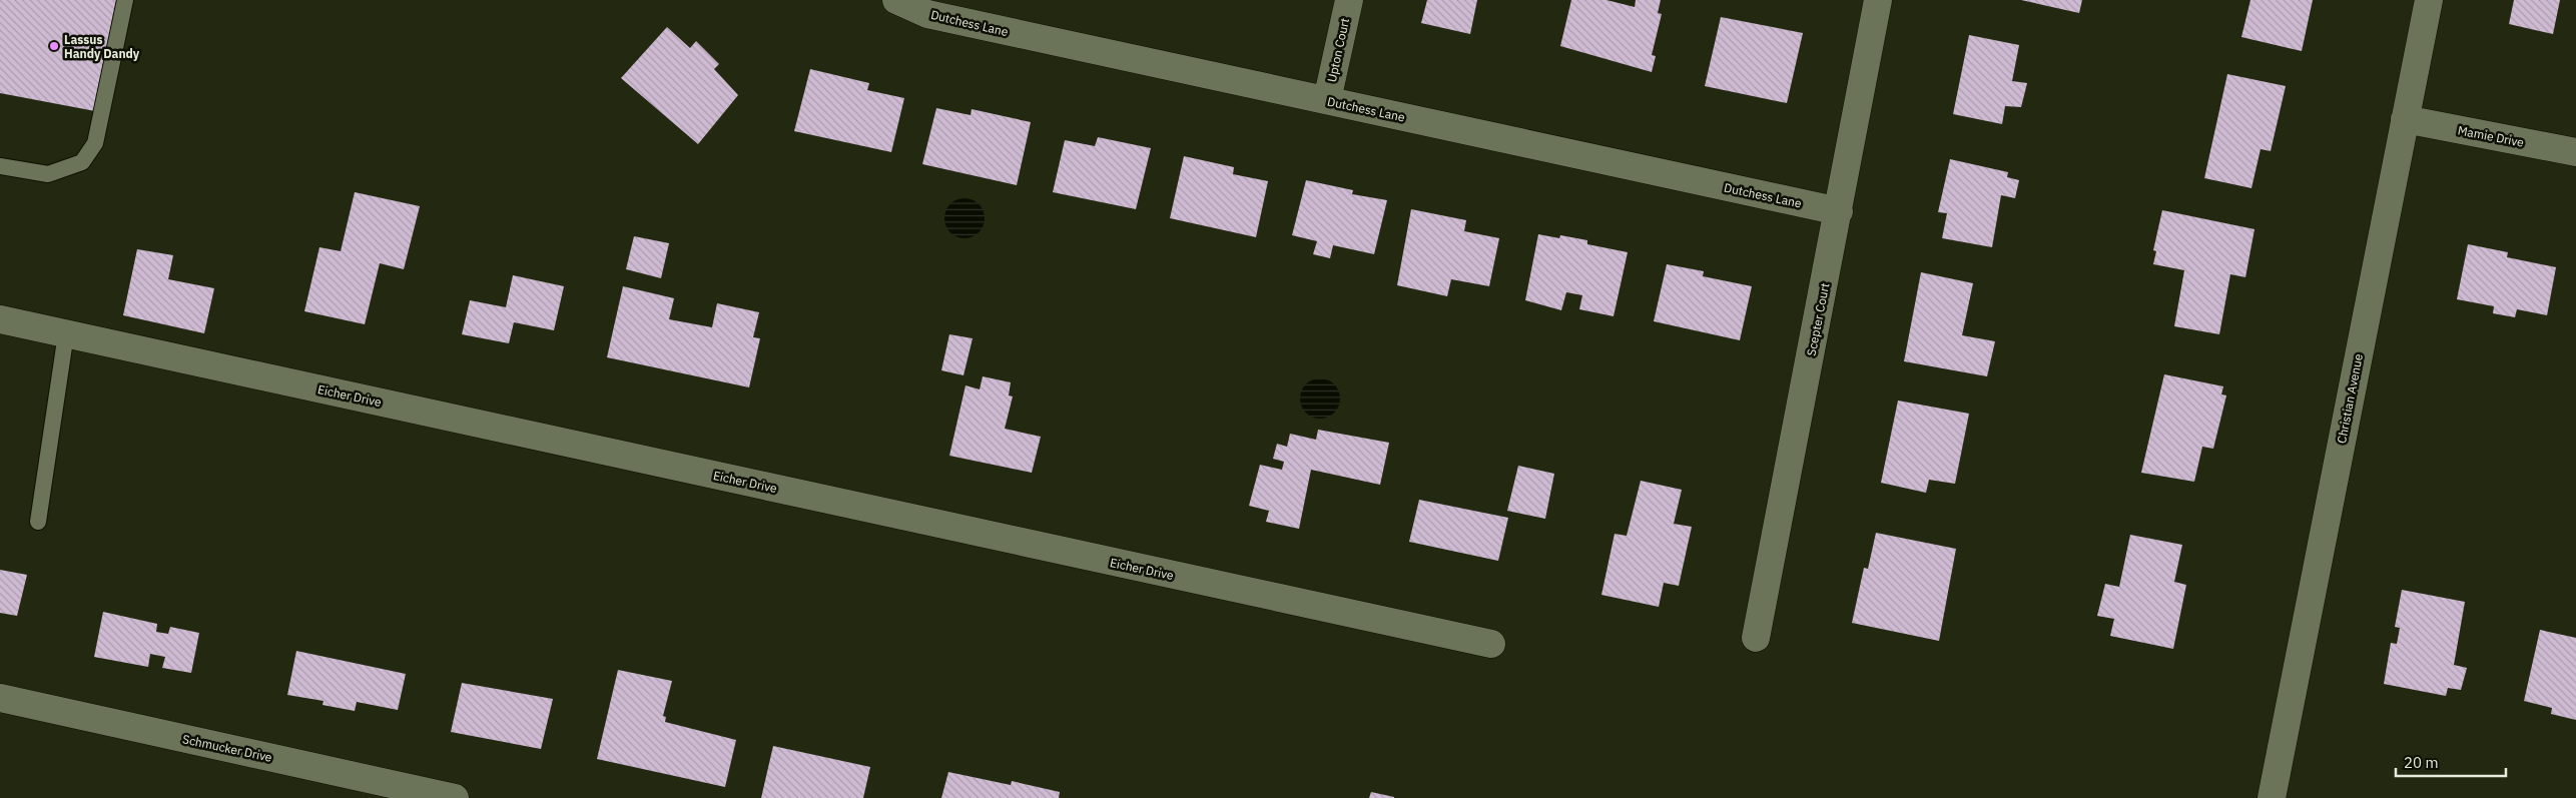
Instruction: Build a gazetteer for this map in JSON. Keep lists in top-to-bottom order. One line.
{"streets":{"street":["Dutchess Lane","Upton Court","Mamie Drive","Scepter Court","Eicher Drive","Christian Avenue","Schmucker Drive"]},"crossings":[["Dutchess Lane","Upton Court"],["Dutchess Lane","Scepter Court"],["Mamie Drive","Christian Avenue"]],"places":["Lassus Handy Dandy"],"scale_bar":"20 m"}
